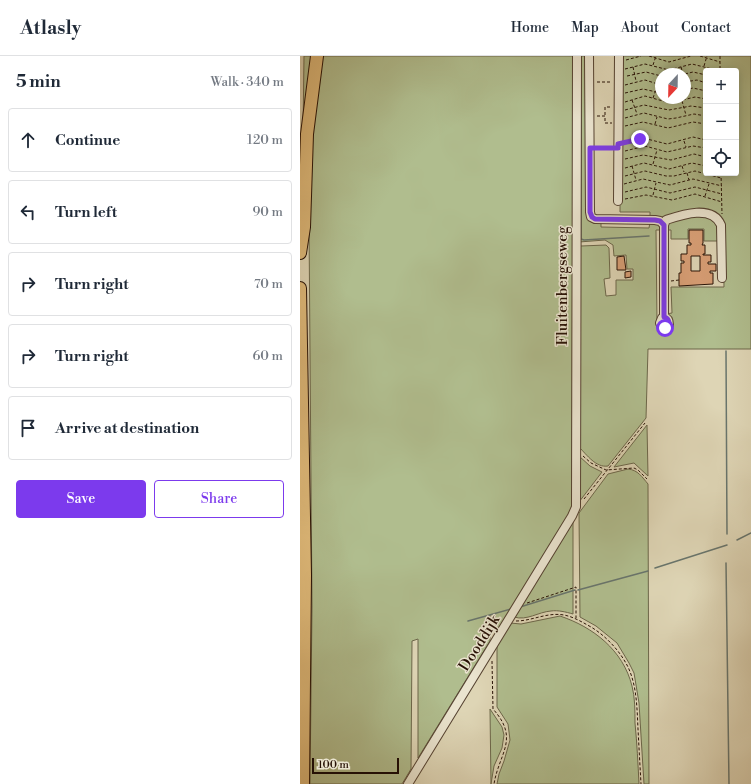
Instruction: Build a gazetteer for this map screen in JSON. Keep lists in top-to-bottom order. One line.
{"streets":{"street":["Fluitenbergseweg","Dooddijk"]},"crossings":[["Fluitenbergseweg","Dooddijk"]],"scale_bar":"100 m","north":"bottom","page":{"header":"Atlasly","nav":["Home","Map","About","Contact"],"heading":["5 min","Walk · 340 m"],"map_buttons":["+","−"],"list":[["Continue","120 m"],["Turn left","90 m"],["Turn right","70 m"],["Turn right","60 m"],"Arrive at destination"],"buttons":["Save","Share"],"scale":"100 m"}}
